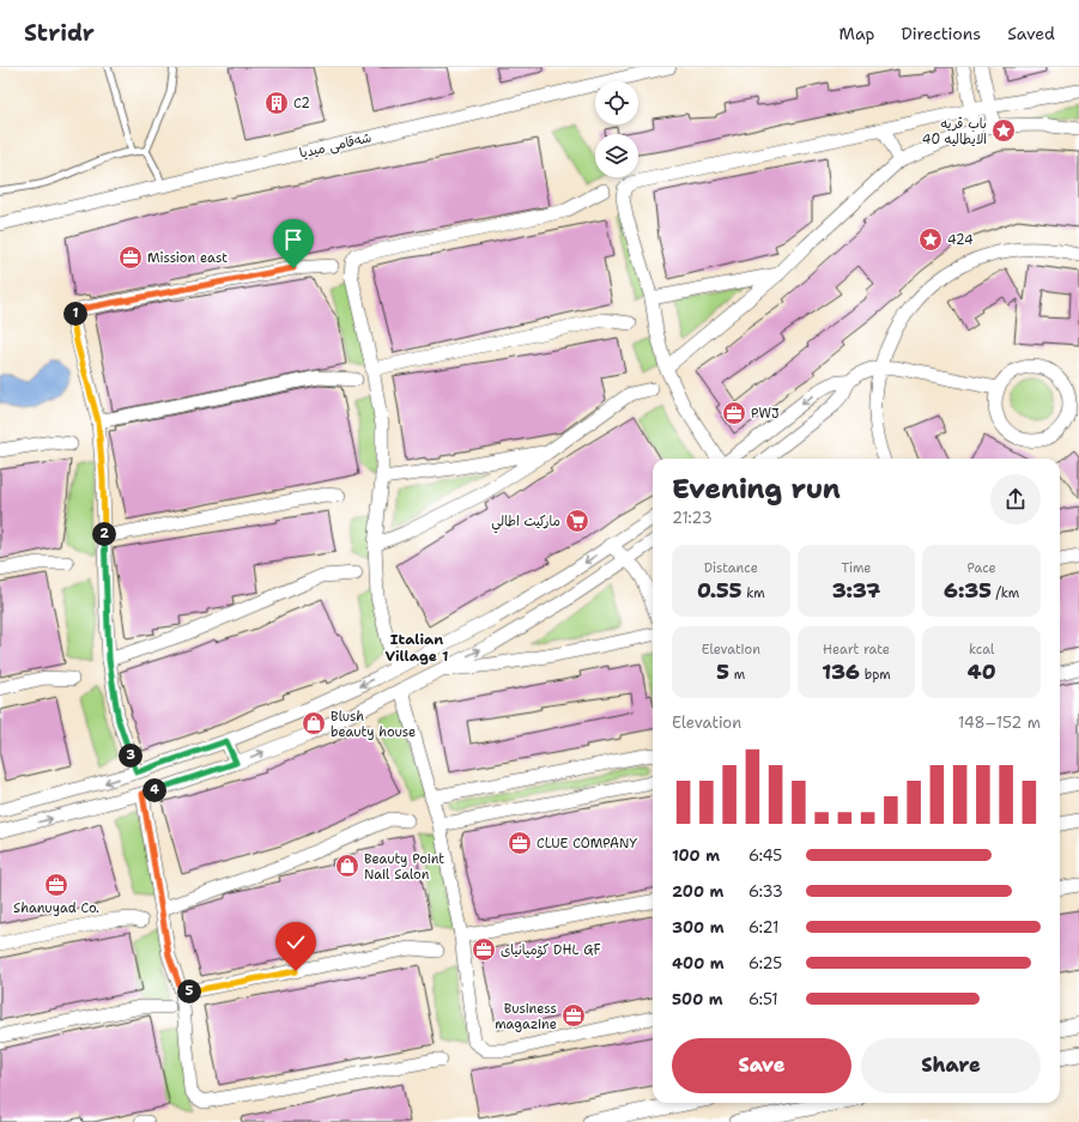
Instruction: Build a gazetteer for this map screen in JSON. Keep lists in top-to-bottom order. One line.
{"streets":{"street":["شەقامی میدیا"]},"districts":["Italian Village 1"],"places":{"building":["C2"],"place":["باب قريه الايطاليه 40","424"],"office":["Mission east","PWJ","CLUE COMPANY","Shanuyad Co.","کۆمپانیای DHL GF","Business magazine"],"supermarket":["ماركيت اطالي"],"shop":["Blush beauty house","Beauty Point Nail Salon"]},"page":{"header":"Stridr","nav":["Map","Directions","Saved"],"pins":["1","2","3","4","5"],"heading":["Evening run","21:23"],"stats":[["Distance","0.55 km"],["Time","3:37"],["Pace","6:35 /km"],["Elevation","5 m"],["Heart rate","136 bpm"],["kcal","40"]],"chart":["Elevation","148–152 m"],"list":[{"name":"100 m","note":"6:45"},{"name":"200 m","note":"6:33"},{"name":"300 m","note":"6:21"},{"name":"400 m","note":"6:25"},{"name":"500 m","note":"6:51"}],"buttons":["Save","Share"]}}
